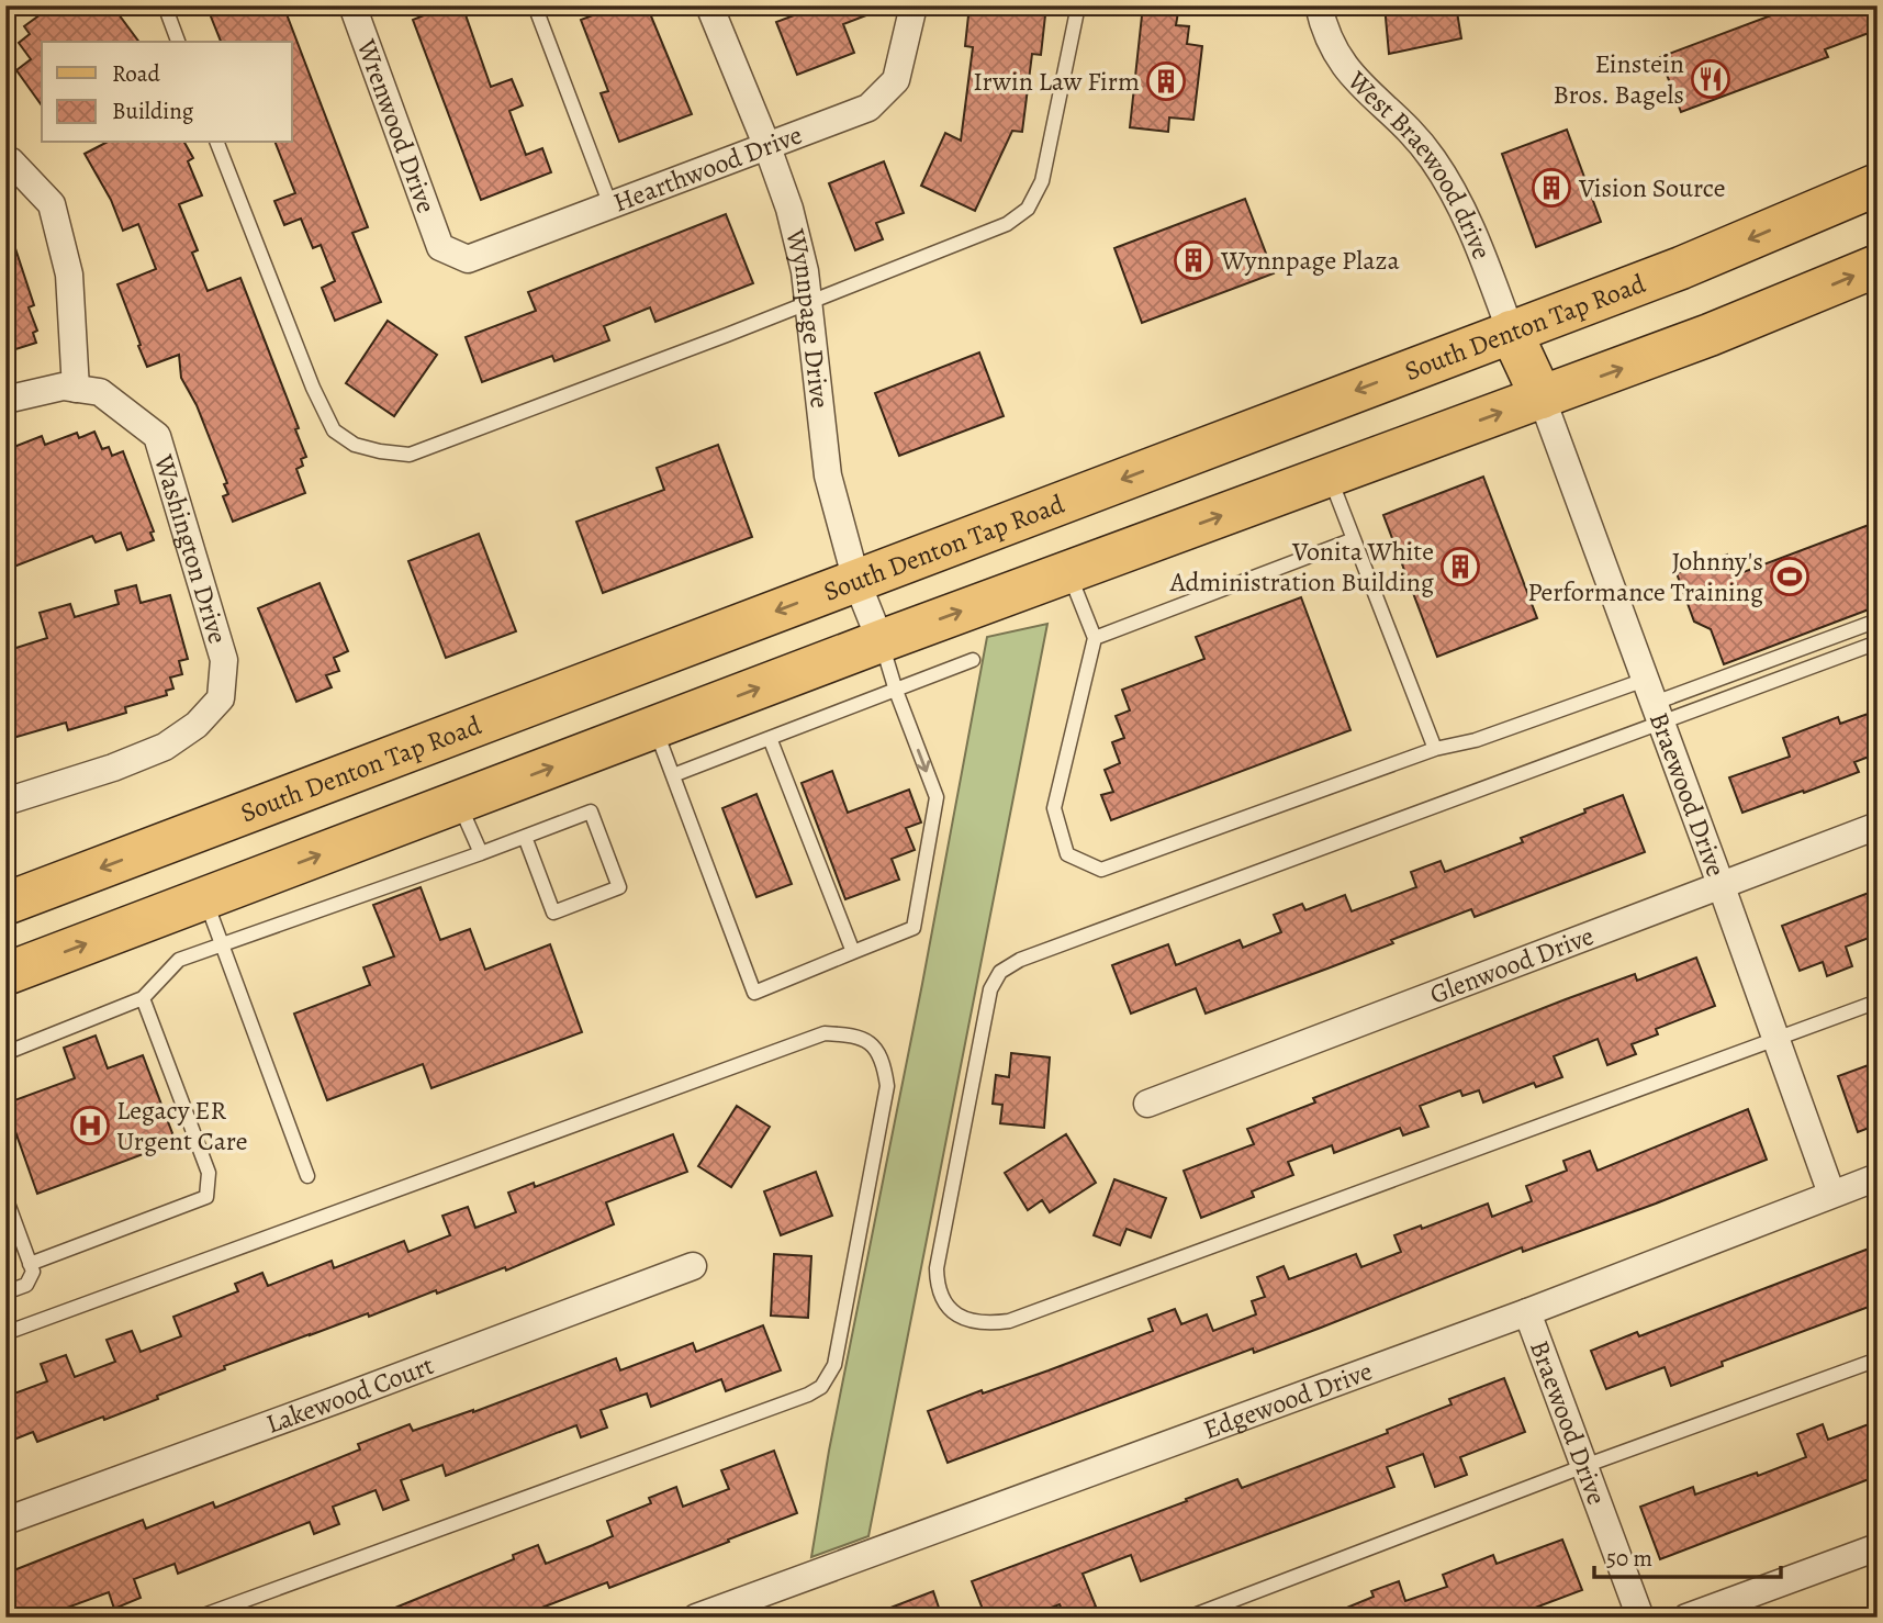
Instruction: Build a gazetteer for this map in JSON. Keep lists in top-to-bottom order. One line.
{"streets":{"main road":["South Denton Tap Road"],"street":["Wrenwood Drive","West Braewood drive","Hearthwood Drive","Wynnpage Drive","Washington Drive","Braewood Drive","Glenwood Drive","Lakewood Court","Edgewood Drive"]},"crossings":[["Wrenwood Drive","Hearthwood Drive"],["West Braewood drive","South Denton Tap Road"],["Hearthwood Drive","Wynnpage Drive"],["Wynnpage Drive","South Denton Tap Road"],["Braewood Drive","Glenwood Drive"],["Braewood Drive","Edgewood Drive"]],"places":{"restaurant":["Einstein Bros. Bagels"],"building":["Irwin Law Firm","Vision Source","Wynnpage Plaza","Vonita White Administration Building"],"sports":["Johnny's Performance Training"],"hospital":["Legacy ER Urgent Care"]},"legend":["Road","Building"],"scale_bar":"50 m"}
